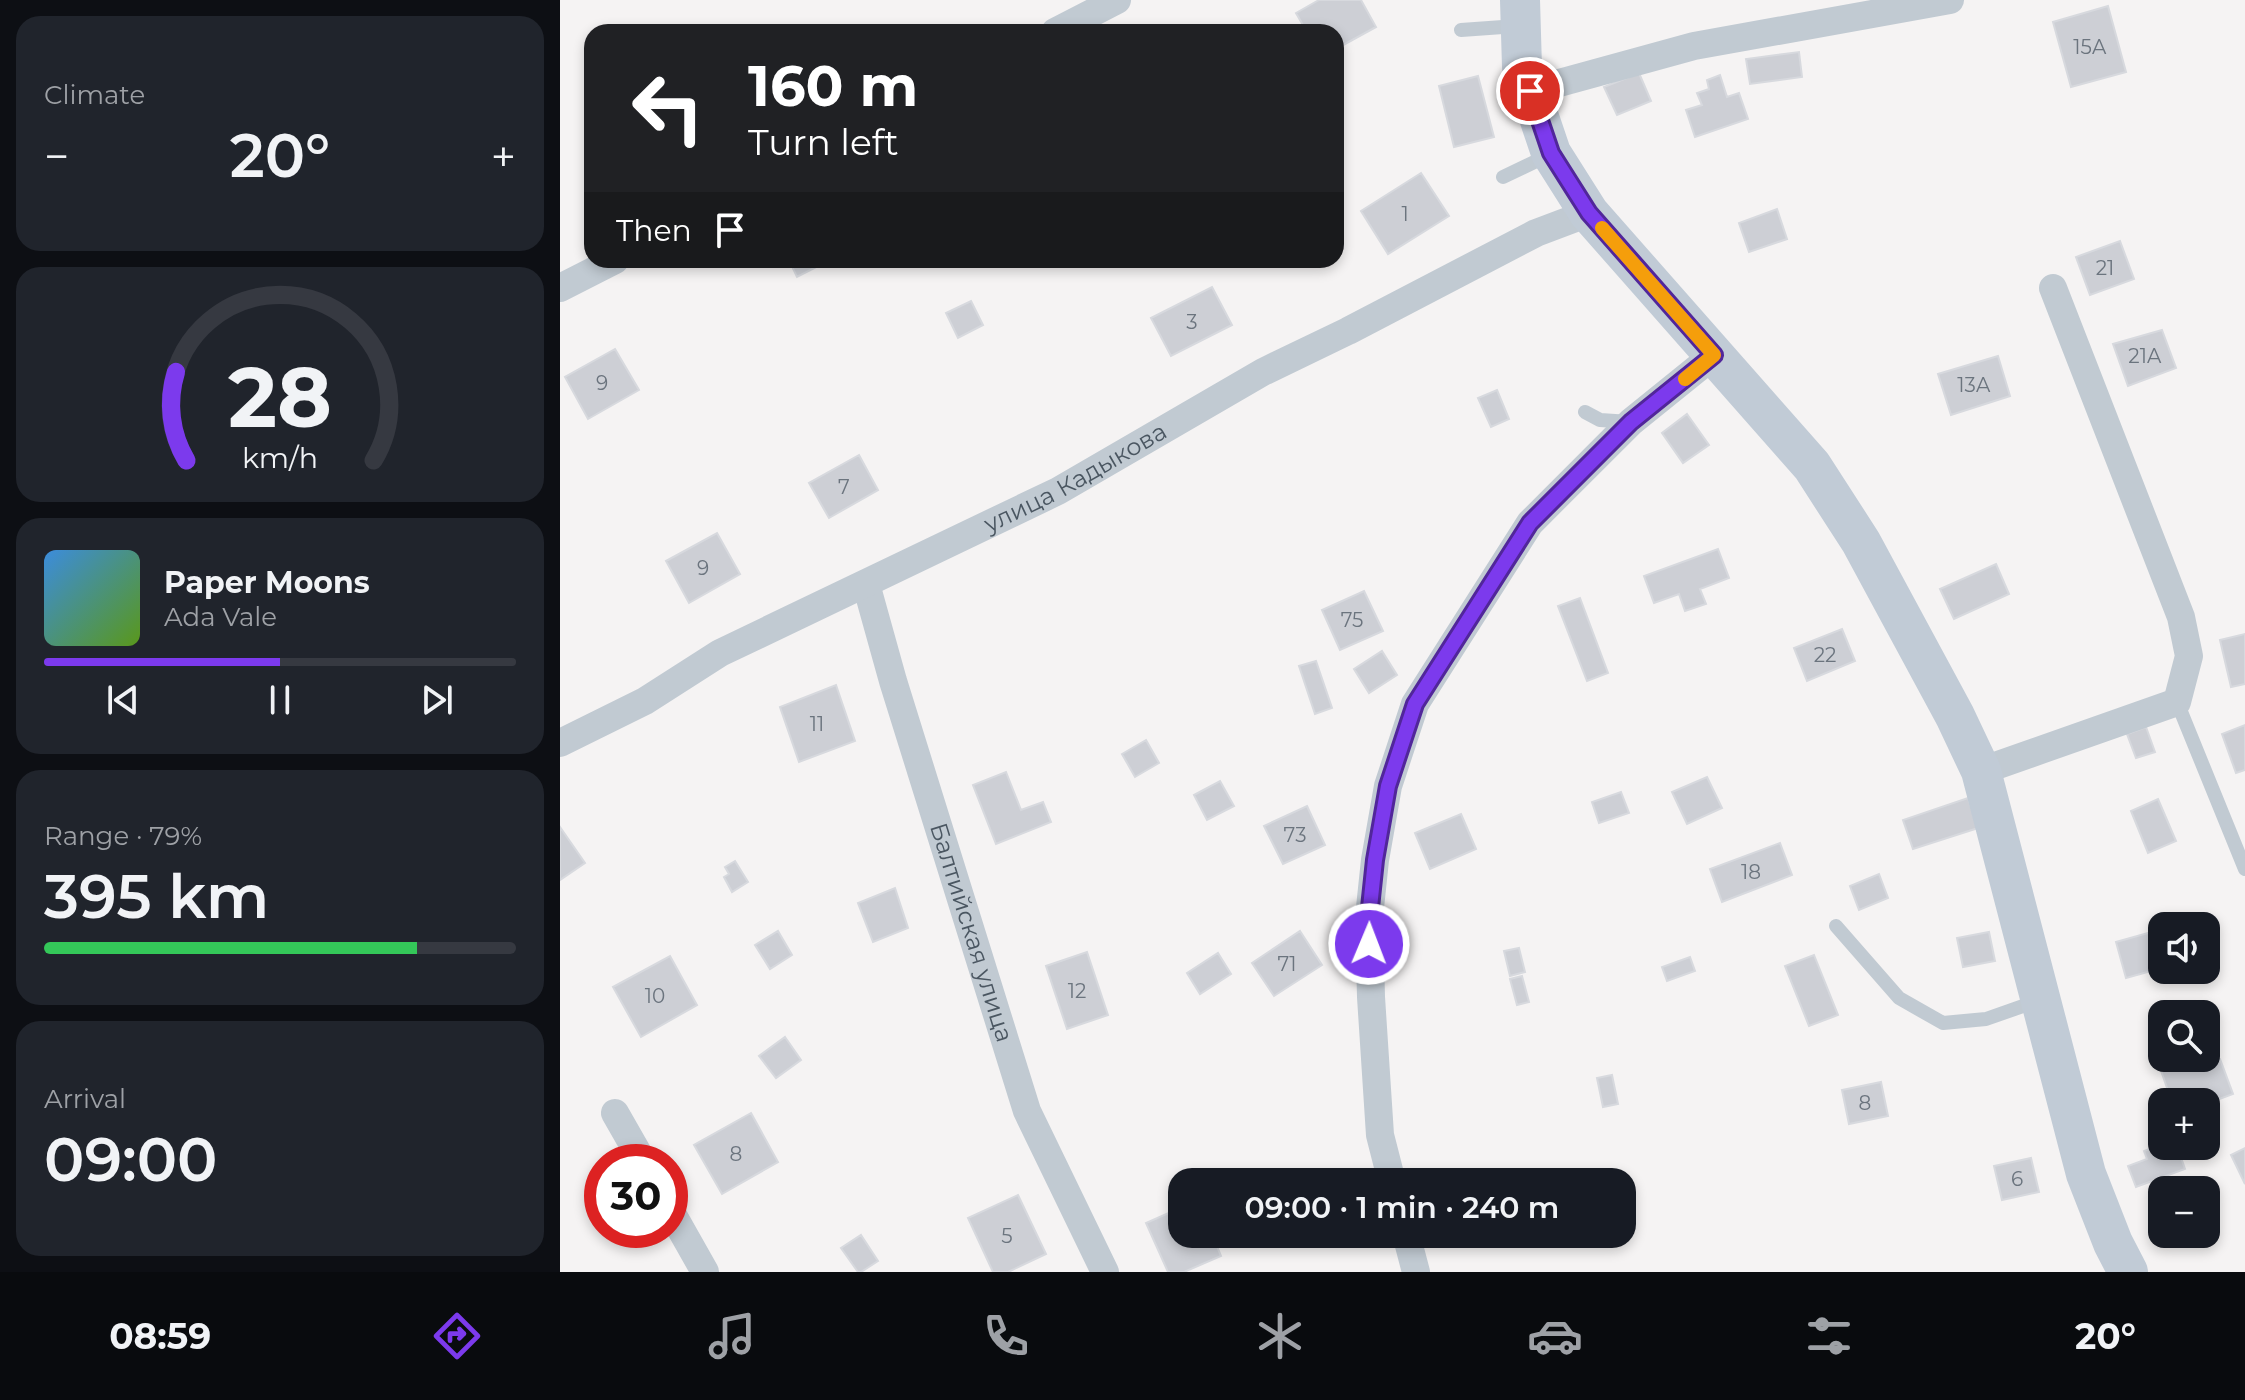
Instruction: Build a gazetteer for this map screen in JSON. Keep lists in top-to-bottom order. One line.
{"streets":{"street":["улица Кадыкова","Балтийская улица"]},"crossings":[["улица Кадыкова","Балтийская улица"]],"house_numbers":["15А","1","21","3","21А","9","13А","7","9","75","22","11","73","18","71","12","10","8","8","6","5"],"page":{"tile":["Climate",["Range · 79%","395 km"],["Arrival","09:00"]],"turn":["160 m","Turn left"],"heat":["−","20°","+"],"then":"Then","song":["Paper Moons","Ada Vale"],"map_buttons":["+","−"],"limit":"30","trip":"09:00 · 1 min · 240 m","tabs":["08:59","20°"],"gauge":["28","km/h"]}}
